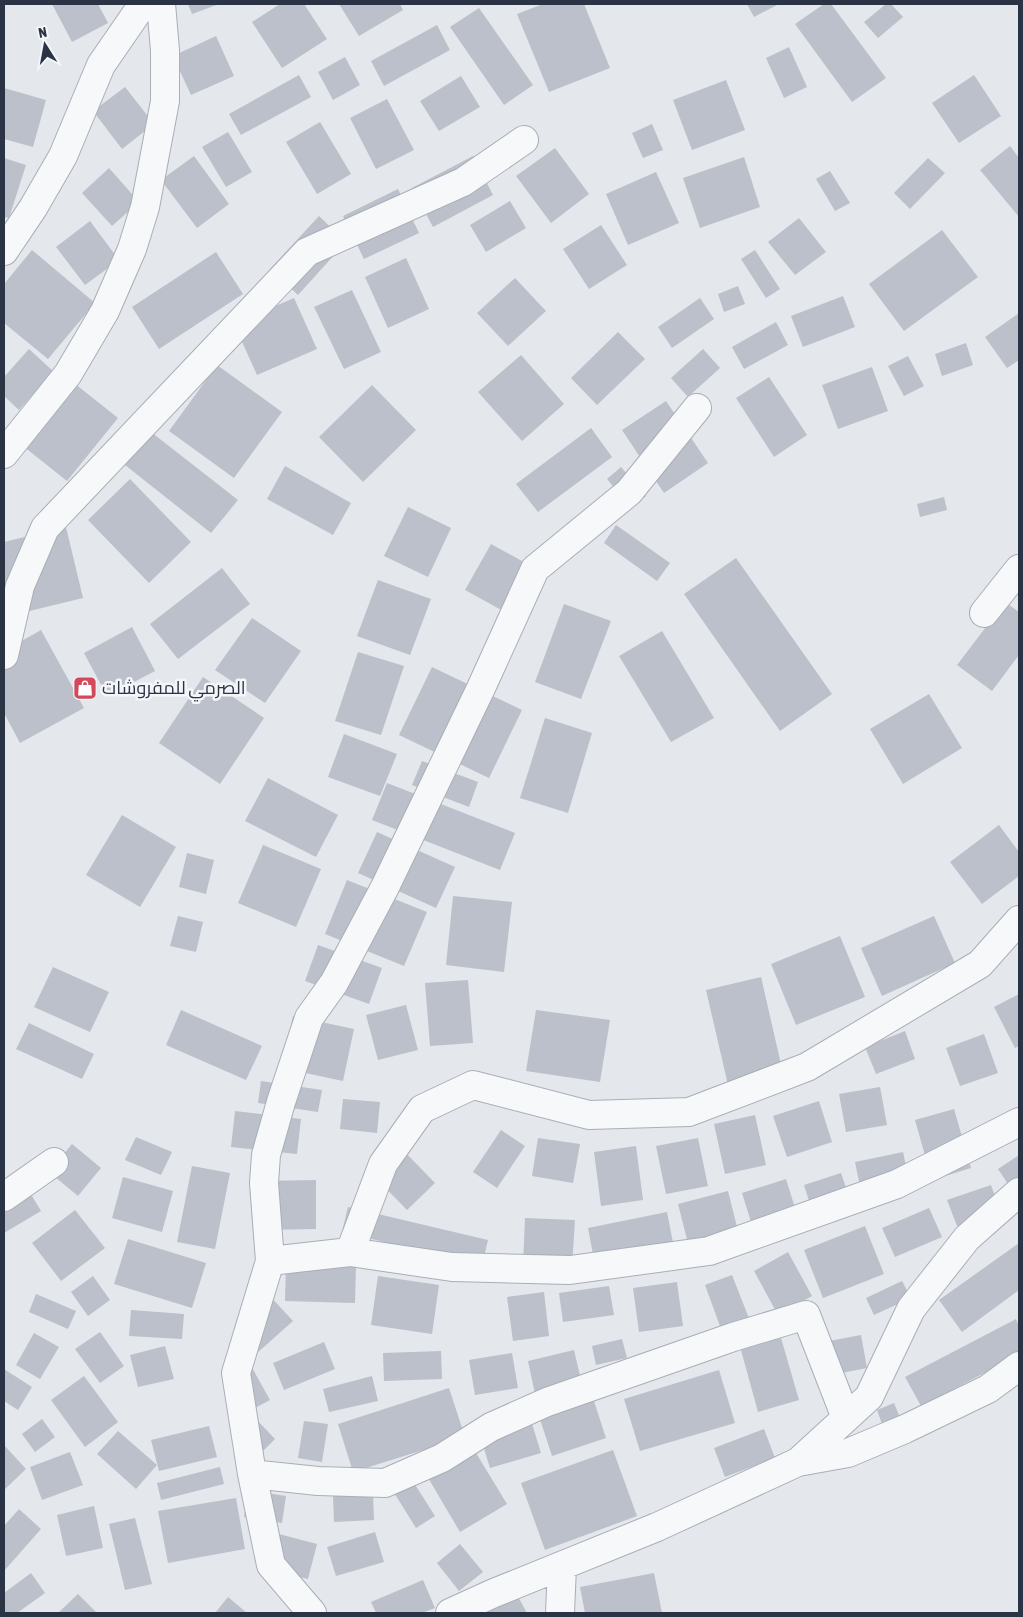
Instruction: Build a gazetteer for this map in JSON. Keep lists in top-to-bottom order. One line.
{"places":{"shop":["الصرمي للمفروشات"]},"north":"top"}
